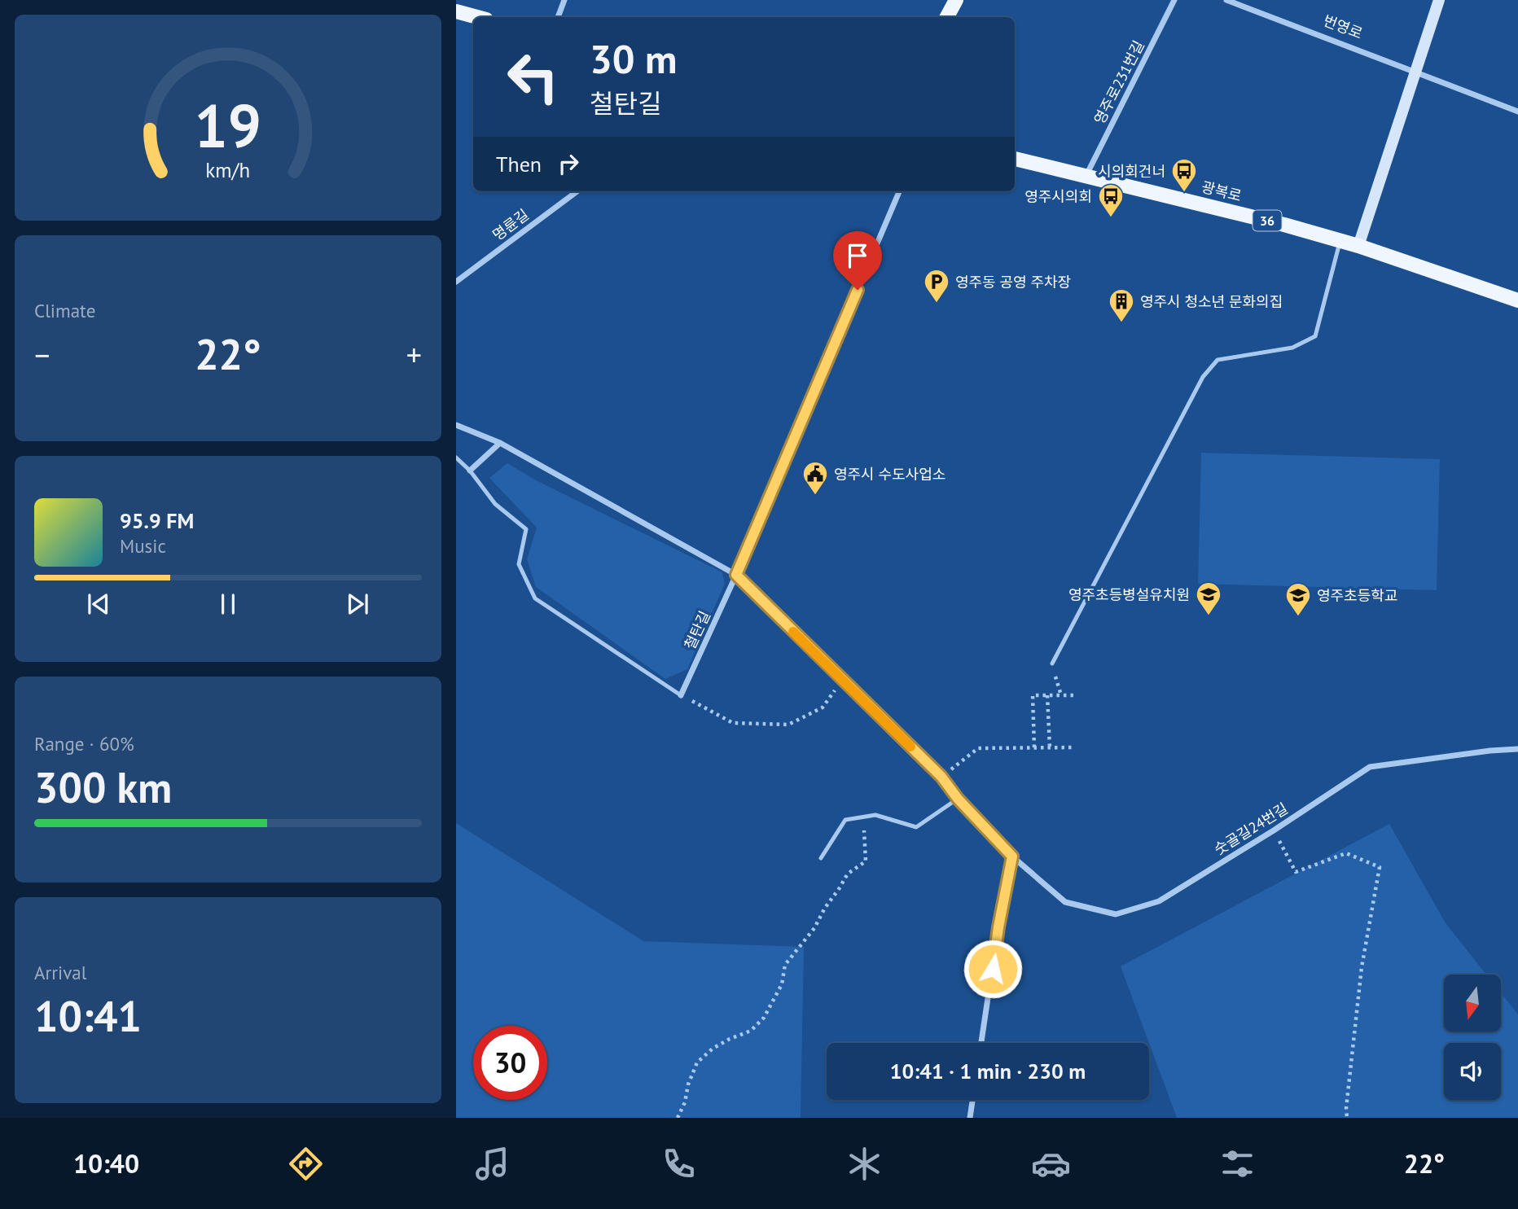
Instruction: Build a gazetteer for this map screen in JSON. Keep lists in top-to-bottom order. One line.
{"streets":{"main road":["광복로","36"],"street":["번영로","영주로231번길","명륜길","철탄길","숫골길24번길"]},"crossings":[["영주로231번길","광복로"]],"places":{"bus stop":["시의회건너","영주시의회"],"parking":["영주동 공영 주차장"],"building":["영주시 청소년 문화의집"],"public building":["영주시 수도사업소"],"school or university":["영주초등병설유치원","영주초등학교"]},"north":"bottom","page":{"turn":["30 m","철탄길"],"then":"Then","tile":["Climate",["Range · 60%","300 km"],["Arrival","10:41"]],"heat":["−","22°","+"],"song":["95.9 FM","Music"],"limit":"30","trip":"10:41 · 1 min · 230 m","tabs":["10:40","22°"],"gauge":["19","km/h"]}}
